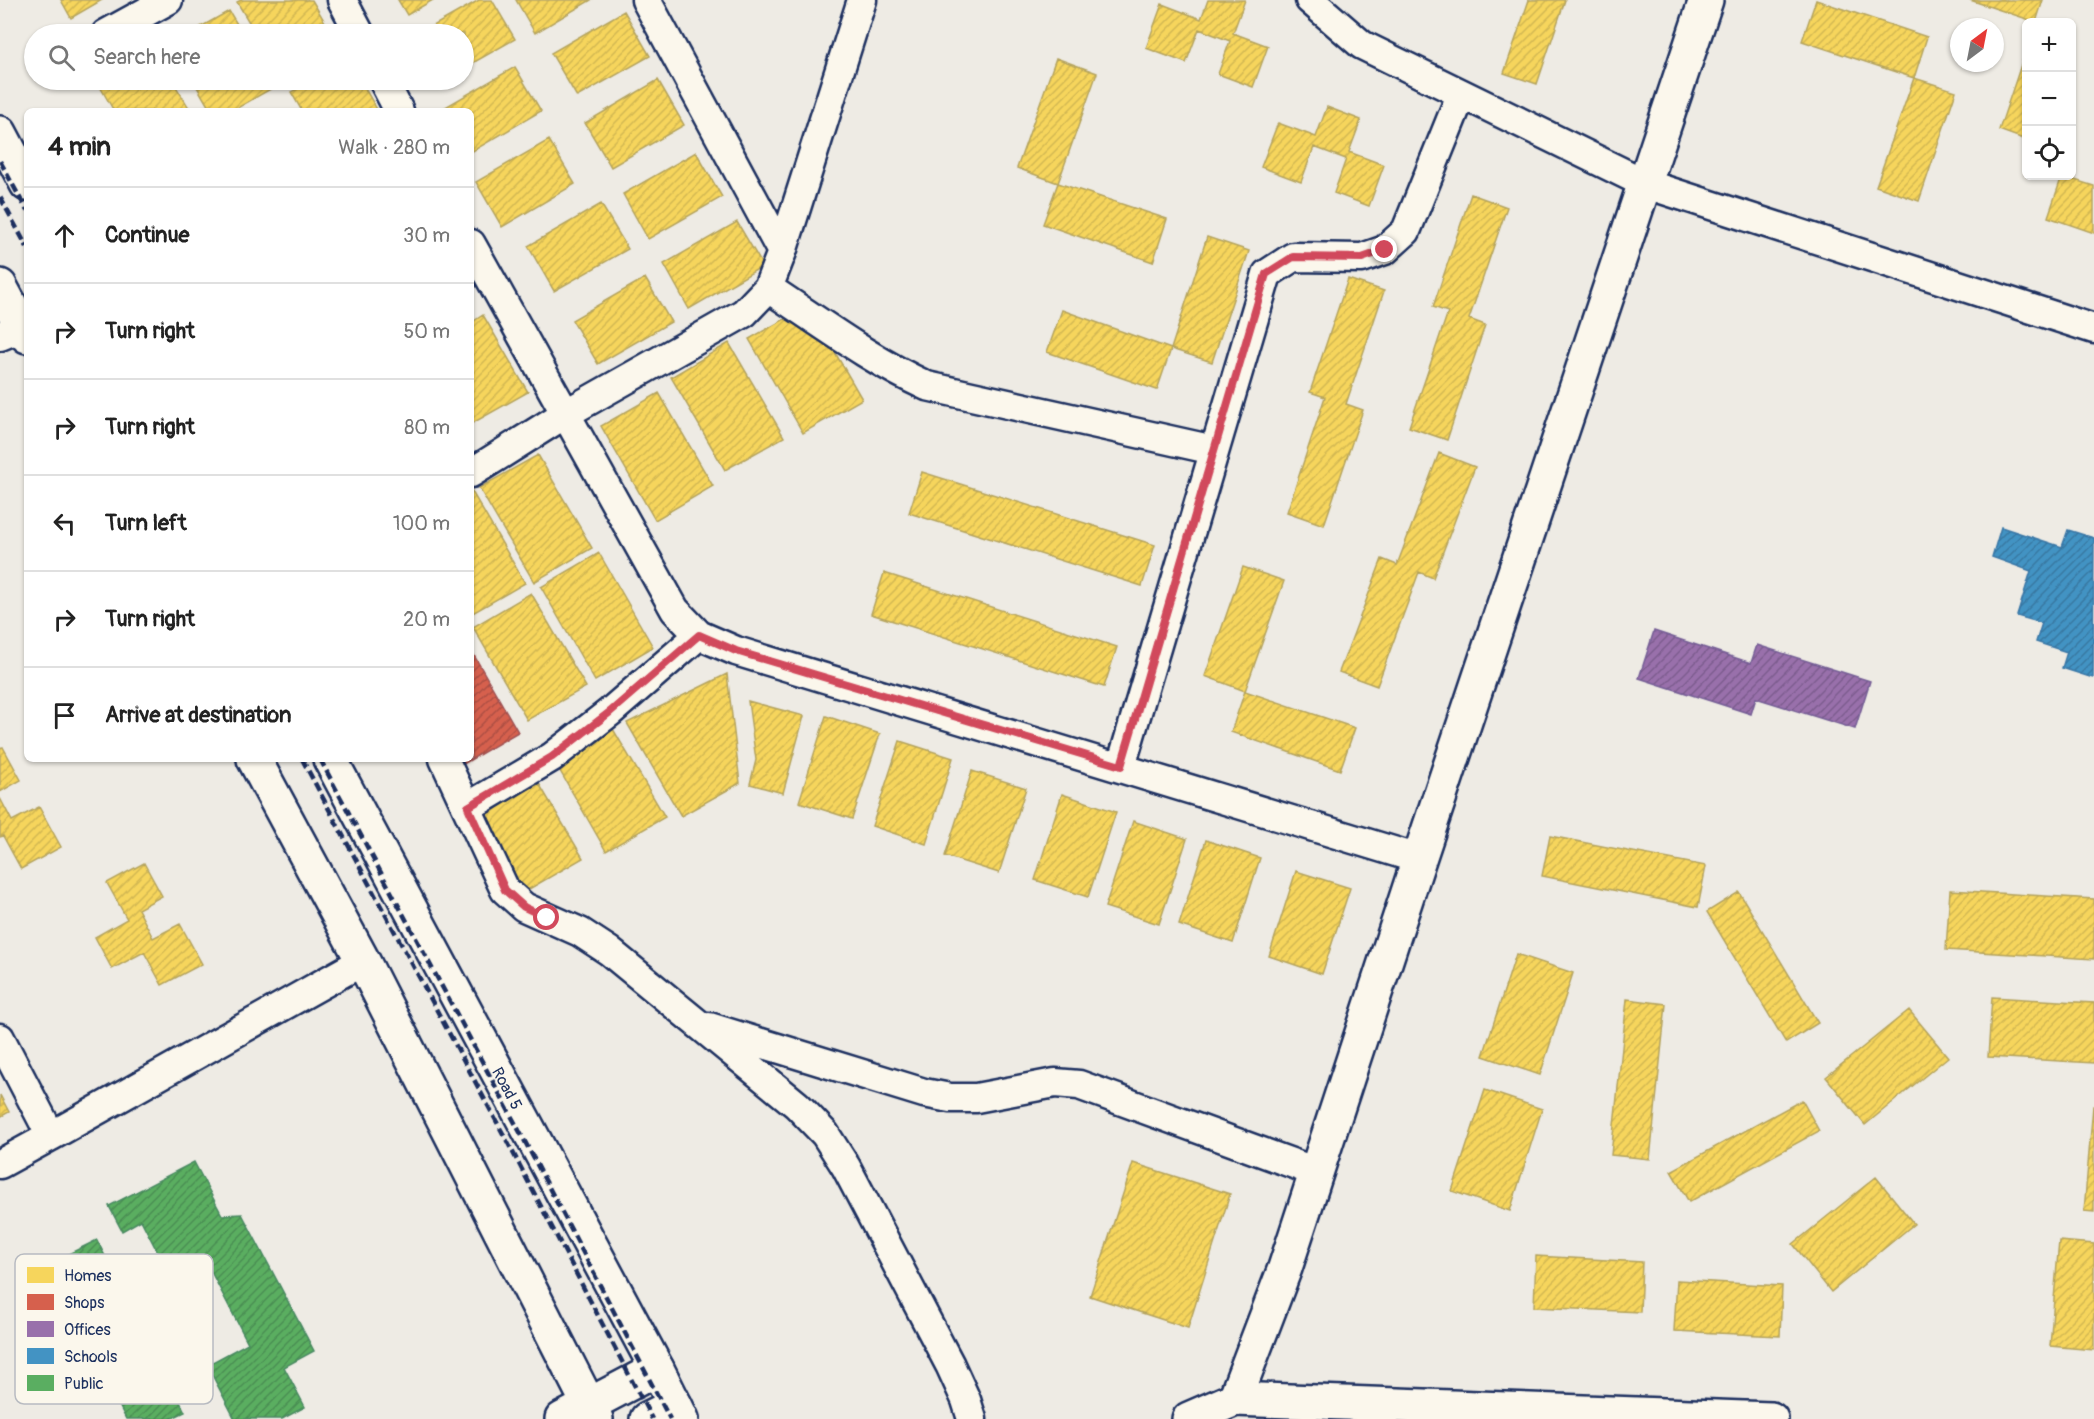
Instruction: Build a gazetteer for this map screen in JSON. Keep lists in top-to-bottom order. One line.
{"streets":{"street":["Road 5"]},"legend":["Homes","Shops","Offices","Schools","Public"],"north":"top right","page":{"map_buttons":["+","−"],"search":"Search here","heading":["4 min","Walk · 280 m"],"list":[["Continue","30 m"],["Turn right","50 m"],["Turn right","80 m"],["Turn left","100 m"],["Turn right","20 m"],"Arrive at destination"]}}
